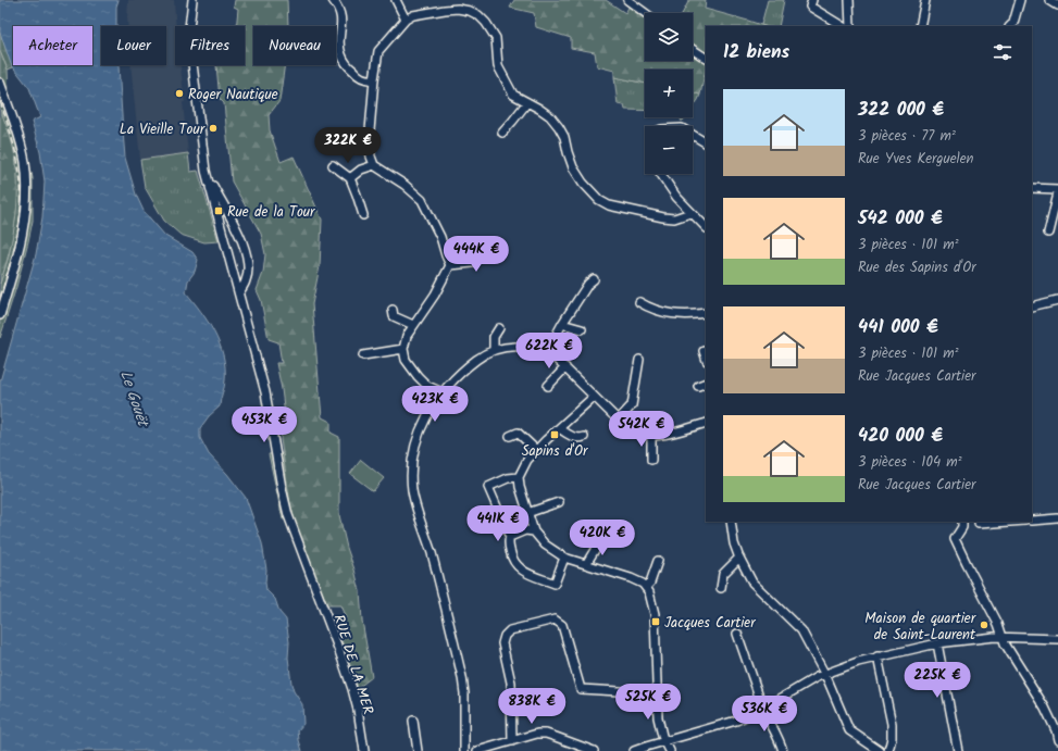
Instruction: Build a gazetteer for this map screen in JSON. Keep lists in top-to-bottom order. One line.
{"streets":{"street":["RUE DE LA MER"]},"water":["Le Gouët"],"places":{"other":["Roger Nautique","La Vieille Tour","Maison de quartier de Saint-Laurent"],"transit":["Rue de la Tour","Sapins d'Or","Jacques Cartier"]},"page":{"map_buttons":["+","−"],"chip":["Acheter","Louer","Filtres","Nouveau"],"heading":"12 biens","list":[{"name":"322 000 €","note":"3 pièces · 77 m² · Rue Yves Kerguelen"},{"name":"542 000 €","note":"3 pièces · 101 m² · Rue des Sapins d'Or"},{"name":"441 000 €","note":"3 pièces · 101 m² · Rue Jacques Cartier"},{"name":"420 000 €","note":"3 pièces · 104 m² · Rue Jacques Cartier"}],"price":["322K €","444K €","622K €","423K €","453K €","542K €","441K €","420K €","225K €","525K €","838K €","536K €"]}}
